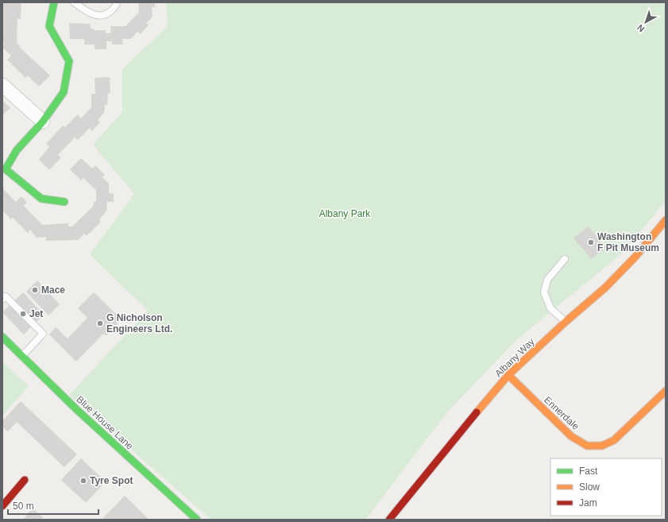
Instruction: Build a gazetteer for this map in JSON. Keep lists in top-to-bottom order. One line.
{"streets":{"street":["Albany Way","Ennerdale","Blue House Lane"]},"crossings":[["Albany Way","Ennerdale"]],"parks":["Albany Park"],"places":["Washington F Pit Museum","Mace","Jet","G Nicholson Engineers Ltd.","Tyre Spot"],"legend":["Fast","Slow","Jam"],"scale_bar":"50 m","north":"bottom left"}
